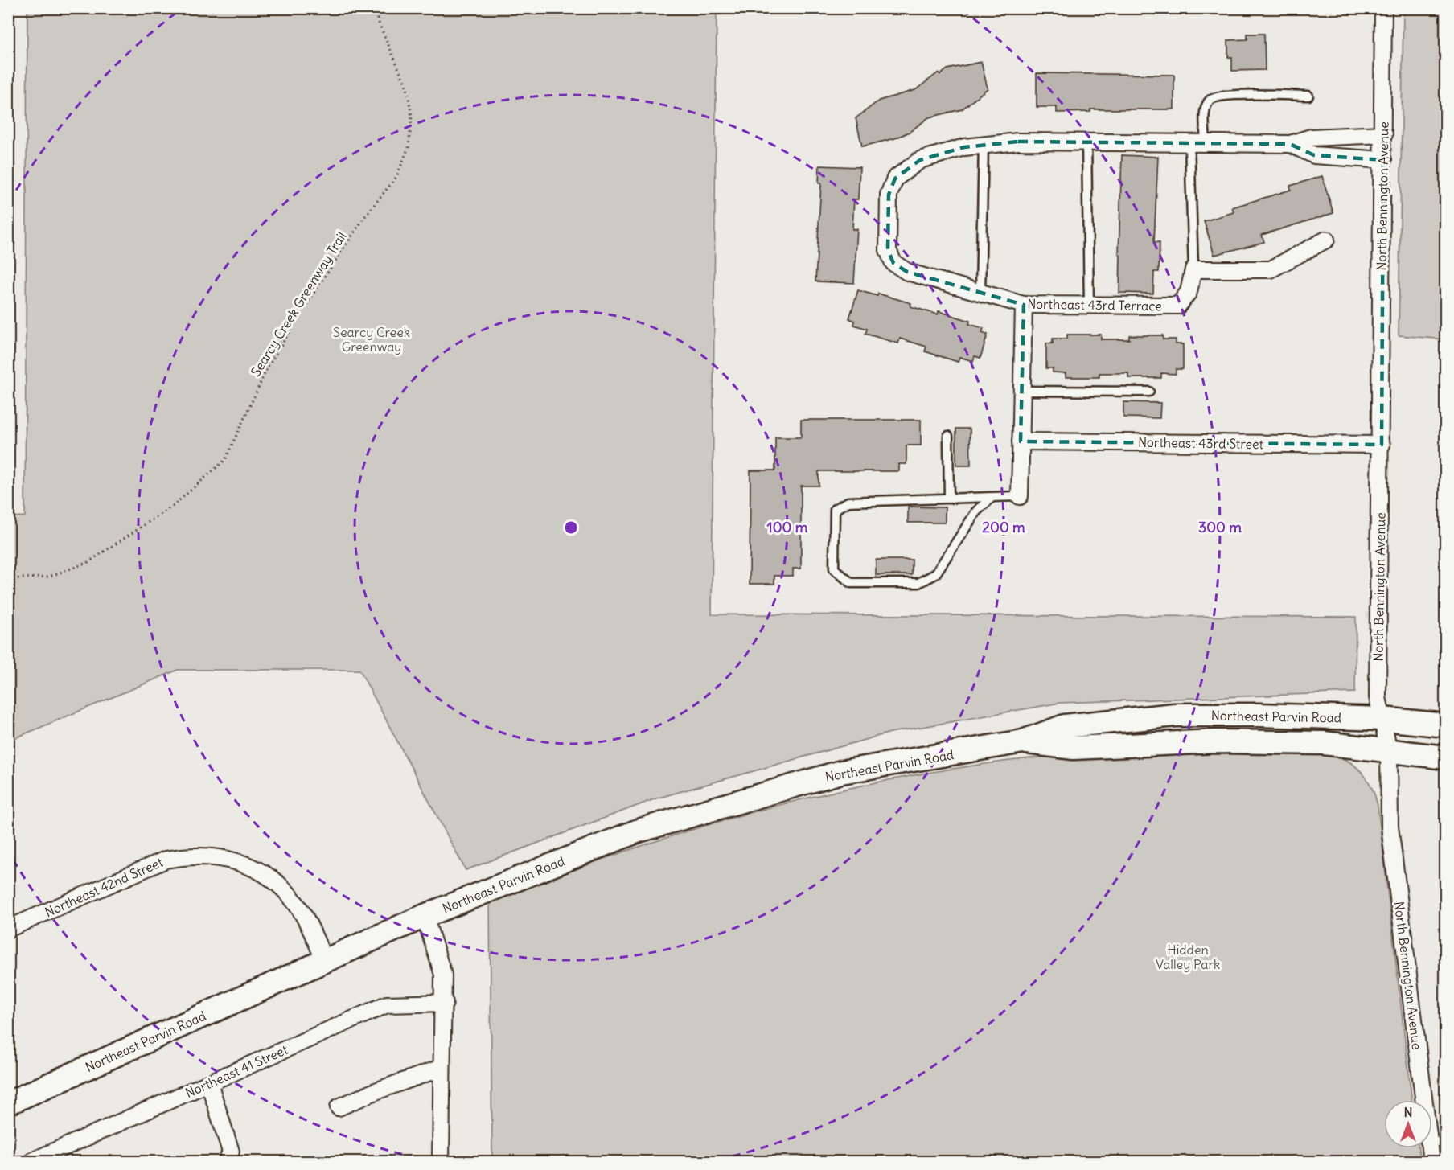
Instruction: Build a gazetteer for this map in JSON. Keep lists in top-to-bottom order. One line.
{"streets":{"main road":["Northeast Parvin Road"],"street":["North Bennington Avenue","Northeast 43rd Terrace","Northeast 43rd Street","Northeast 42nd Street","Northeast 41 Street"],"path":["Searcy Creek Greenway Trail"]},"crossings":[["North Bennington Avenue","Northeast 43rd Terrace"],["North Bennington Avenue","Northeast 43rd Street"],["North Bennington Avenue","Northeast Parvin Road"],["Northeast Parvin Road","Northeast 42nd Street"]],"parks":["Searcy Creek Greenway","Hidden Valley Park"],"north":"top","rings":["100 m","200 m","300 m"]}
